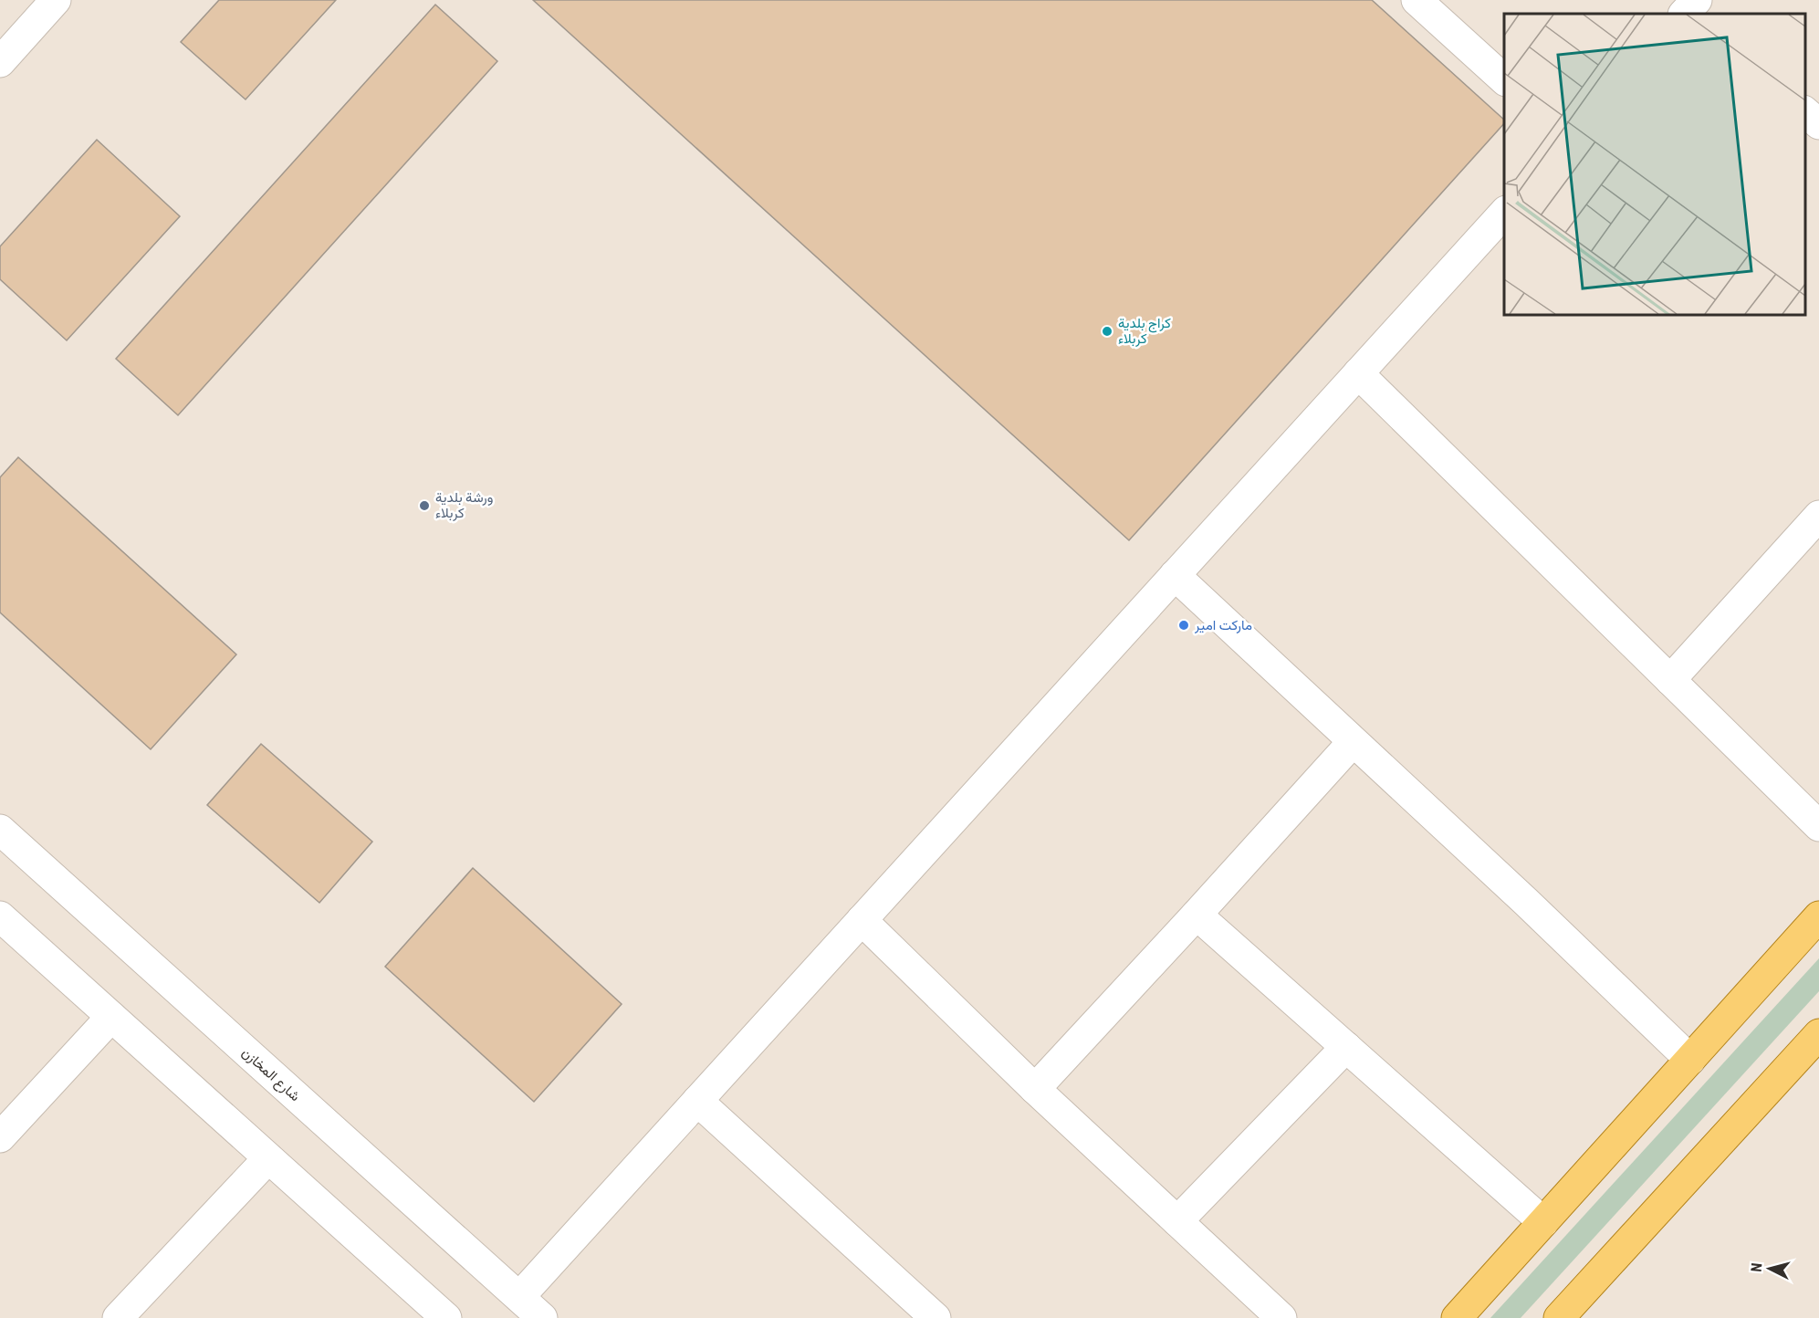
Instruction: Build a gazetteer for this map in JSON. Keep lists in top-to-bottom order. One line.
{"streets":{"street":["شارع المخازن"]},"places":["كراج بلدية كربلاء","ورشة بلدية كربلاء","ماركت امير"],"north":"left"}
